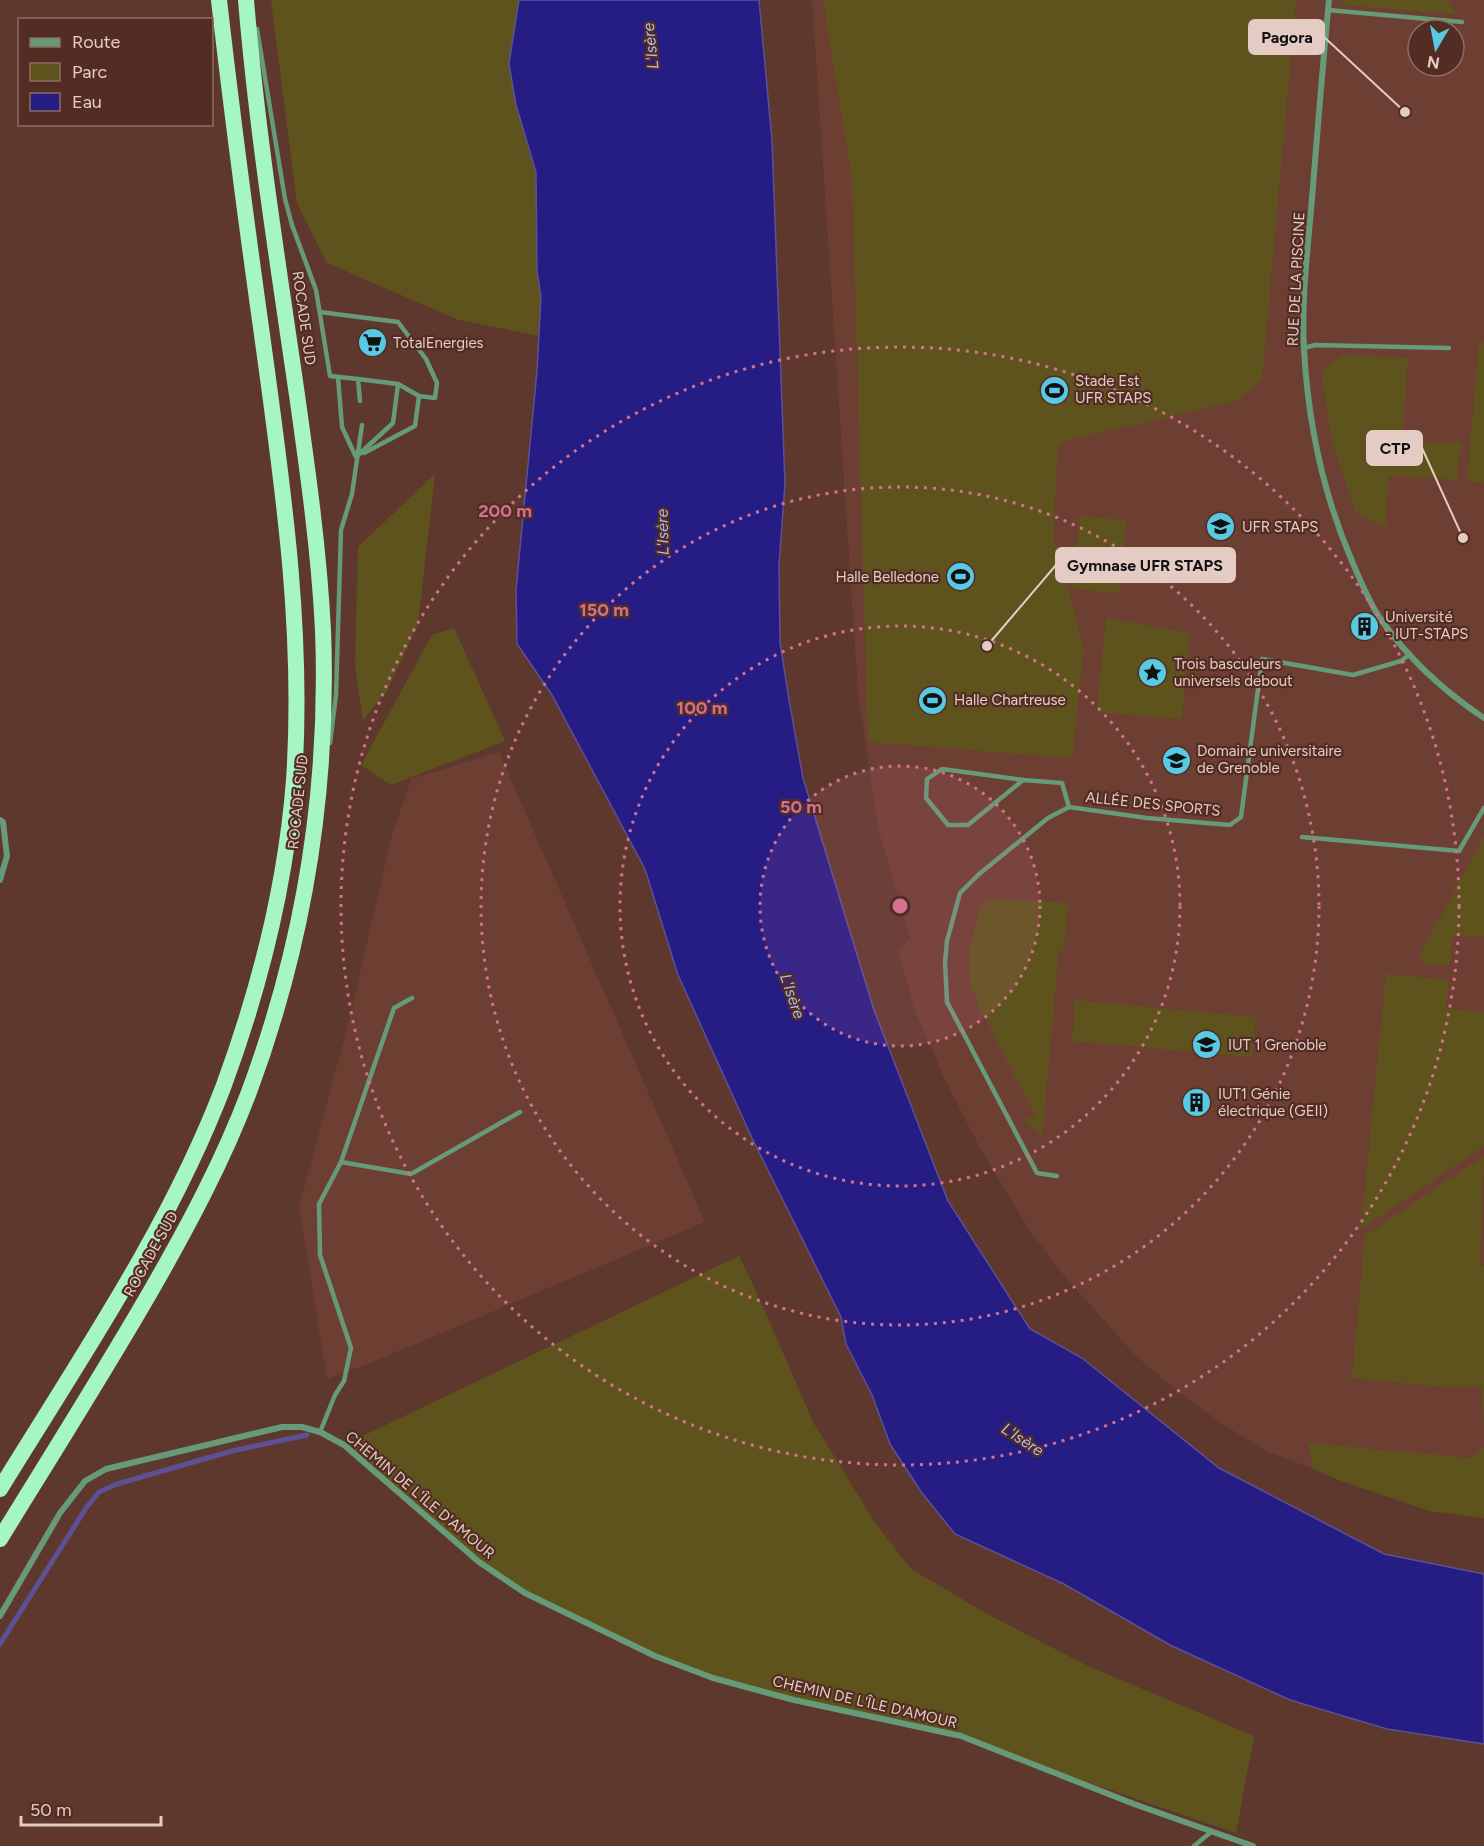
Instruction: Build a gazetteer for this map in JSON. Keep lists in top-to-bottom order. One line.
{"streets":{"highway":["ROCADE SUD"],"street":["RUE DE LA PISCINE","CHEMIN DE L'ÎLE D'AMOUR"],"lane":["ALLÉE DES SPORTS"]},"crossings":[["RUE DE LA PISCINE","ALLÉE DES SPORTS"]],"water":["L'Isère"],"places":{"other":["Pagora","CTP","Gymnase UFR STAPS"],"supermarket":["TotalEnergies"],"sports":["Stade Est UFR STAPS","Halle Belledone","Halle Chartreuse"],"school or university":["UFR STAPS","Domaine universitaire de Grenoble","IUT 1 Grenoble"],"building":["Université - IUT-STAPS","IUT1 Génie électrique (GEII)"],"place":["Trois basculeurs universels debout"]},"legend":["Route","Parc","Eau"],"scale_bar":"50 m","north":"bottom","rings":["200 m","150 m","100 m","50 m"]}
